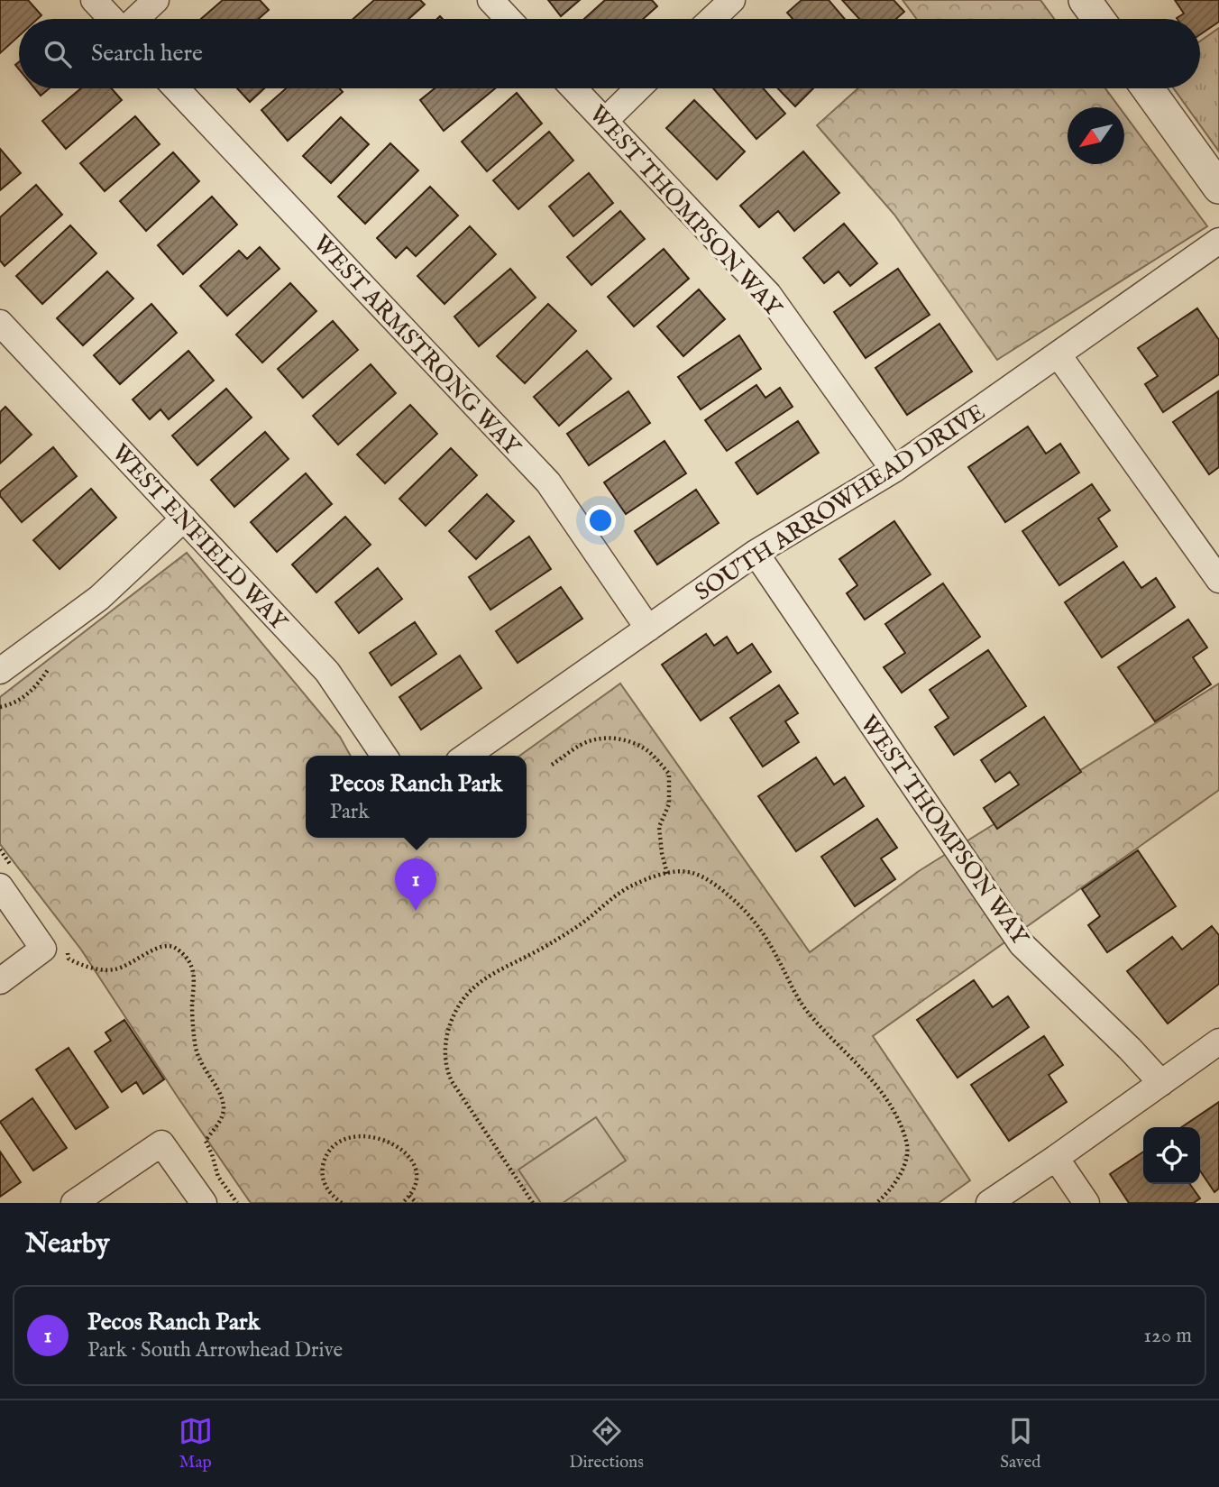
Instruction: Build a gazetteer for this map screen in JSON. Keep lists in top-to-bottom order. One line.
{"streets":{"street":["WEST THOMPSON WAY","WEST ARMSTRONG WAY","SOUTH ARROWHEAD DRIVE","WEST ENFIELD WAY"]},"crossings":[["WEST THOMPSON WAY","SOUTH ARROWHEAD DRIVE"],["WEST ARMSTRONG WAY","SOUTH ARROWHEAD DRIVE"]],"north":"bottom left","page":{"search":"Search here","popup":["Pecos Ranch Park","Park"],"pins":"1","heading":"Nearby","list":[{"mark":"1","name":"Pecos Ranch Park","note":"Park · South Arrowhead Drive","value":"120 m"}],"nav":["Map","Directions","Saved"]}}
